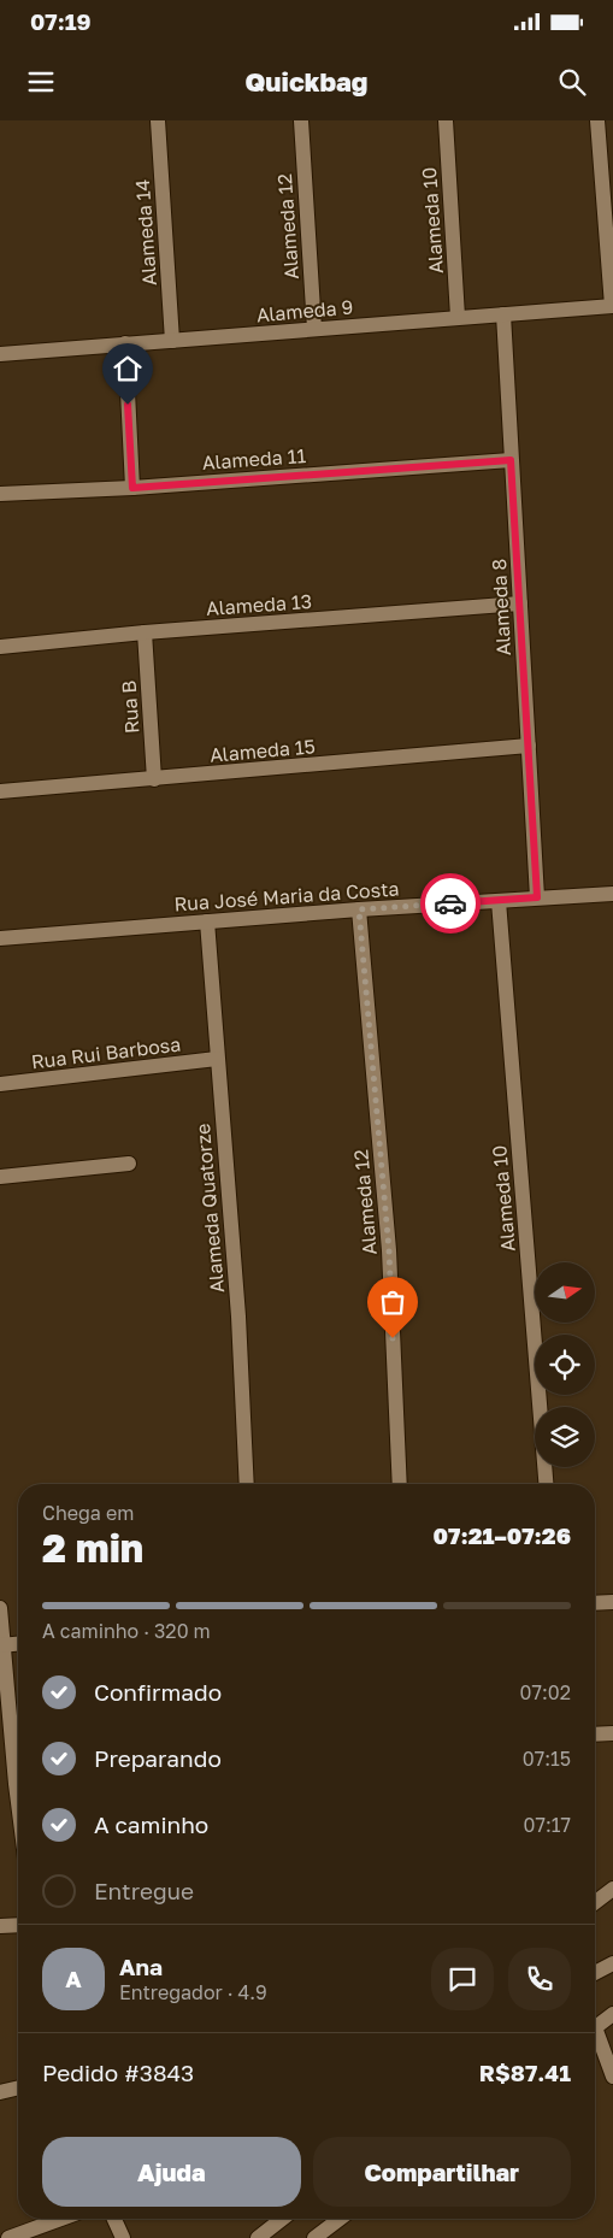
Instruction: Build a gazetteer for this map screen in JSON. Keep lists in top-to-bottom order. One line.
{"streets":{"street":["Alameda 10","Alameda 12","Alameda 14","Alameda 9","Alameda 11","Alameda 13","Alameda 8","Rua B","Alameda 15","Rua José Maria da Costa","Rua Rui Barbosa","Alameda Quatorze"]},"crossings":[["Alameda 10","Alameda 9"],["Alameda 10","Rua José Maria da Costa"],["Alameda 12","Alameda 9"],["Alameda 12","Rua José Maria da Costa"],["Alameda 14","Alameda 9"],["Alameda 9","Alameda 8"],["Alameda 11","Alameda 8"],["Alameda 13","Alameda 8"],["Alameda 13","Rua B"],["Alameda 8","Alameda 15"],["Alameda 8","Rua José Maria da Costa"],["Rua B","Alameda 15"],["Rua José Maria da Costa","Alameda Quatorze"],["Rua Rui Barbosa","Alameda Quatorze"]],"north":"right","page":{"status":"07:19","header":"Quickbag","heading":["2 min","Chega em","07:21–07:26"],"panel":["Ana","Entregador · 4.9","Pedido #3843","R$87.41"],"bar":"A caminho · 320 m","list":[["Confirmado","07:02"],["Preparando","07:15"],["A caminho","07:17"],"Entregue"],"round":"A","buttons":["Ajuda","Compartilhar"]}}
